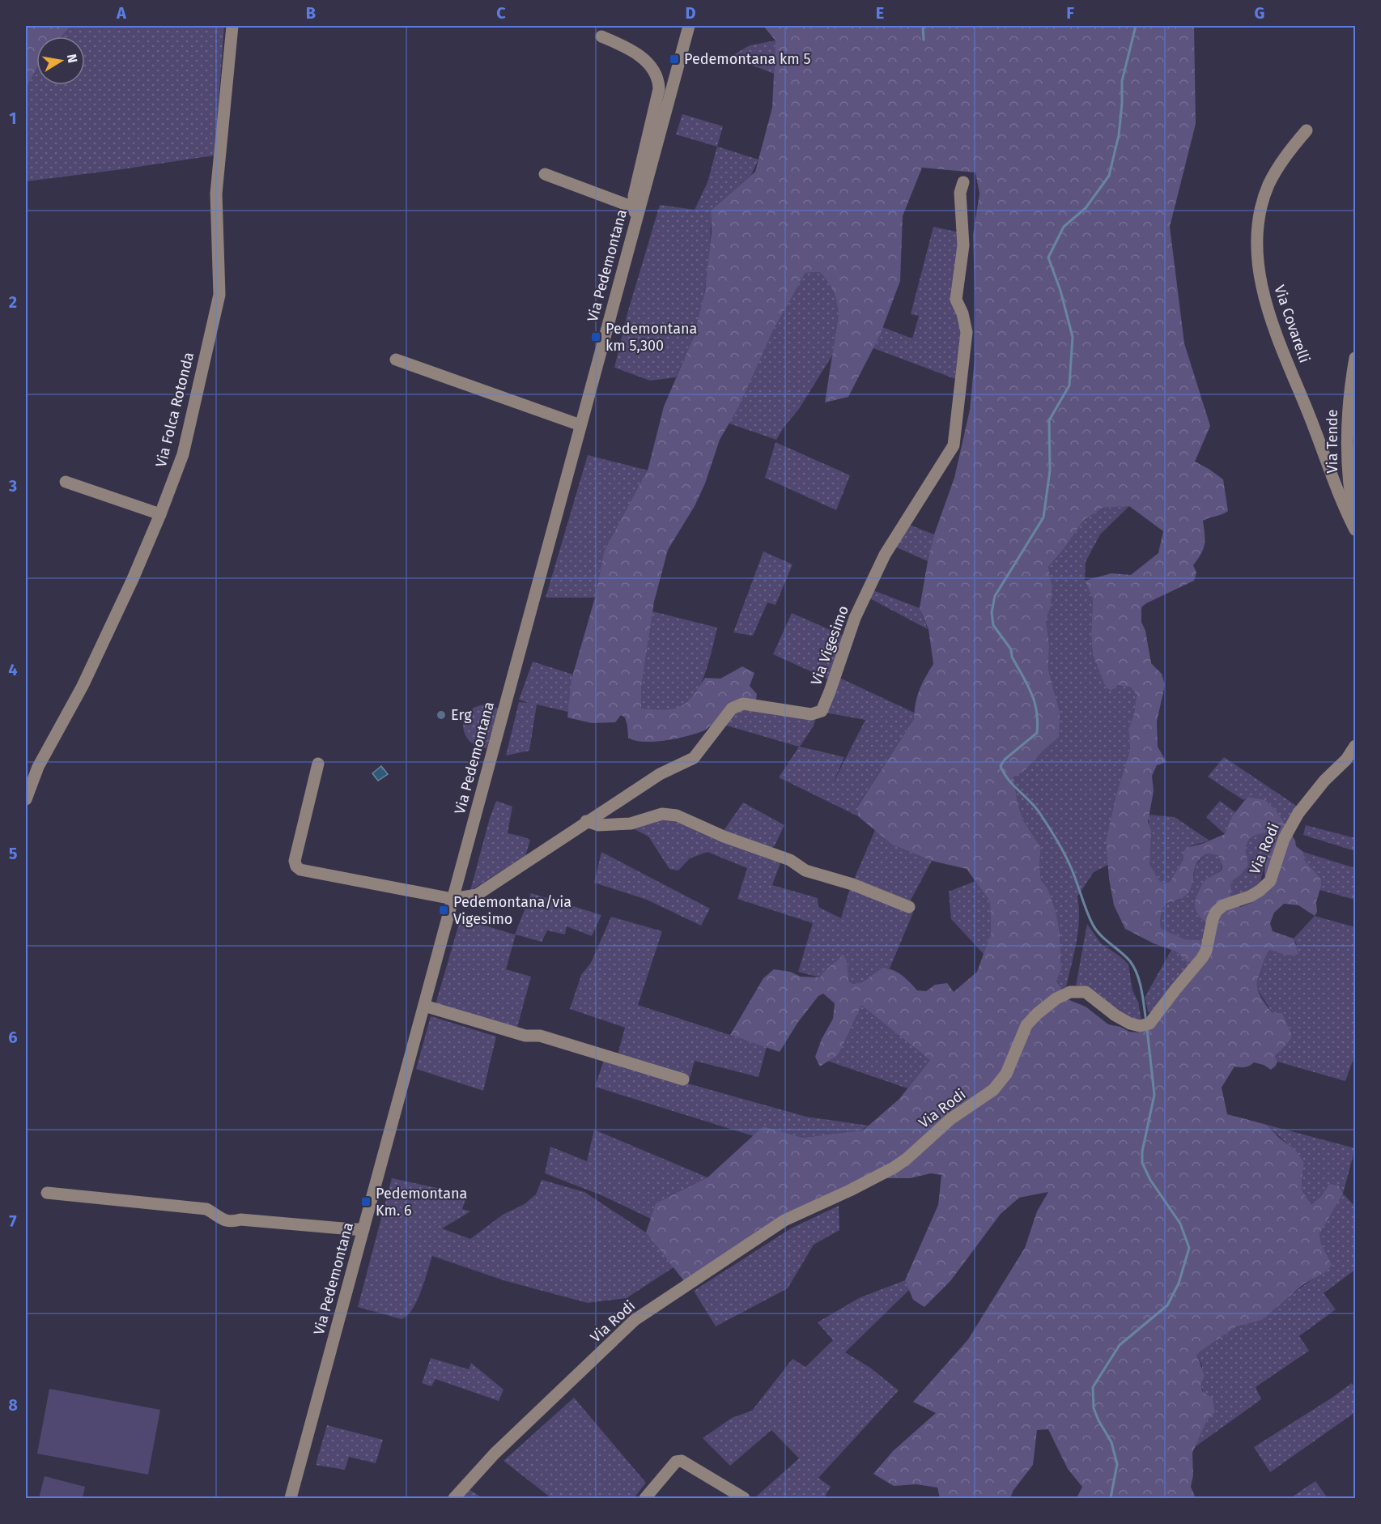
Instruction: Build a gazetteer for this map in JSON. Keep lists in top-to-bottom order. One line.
{"streets":{"street":["Via Pedemontana","Via Covarelli","Via Folca Rotonda","Via Tende","Via Vigesimo","Via Rodi"]},"crossings":[["Via Pedemontana","Via Vigesimo"]],"places":{"transit":["Pedemontana km 5","Pedemontana km 5,300","Pedemontana/via Vigesimo","Pedemontana Km. 6"],"other":["Erg"]},"north":"right","grid":{"columns":["A","B","C","D","E","F","G"],"rows":["1","2","3","4","5","6","7","8"]}}
